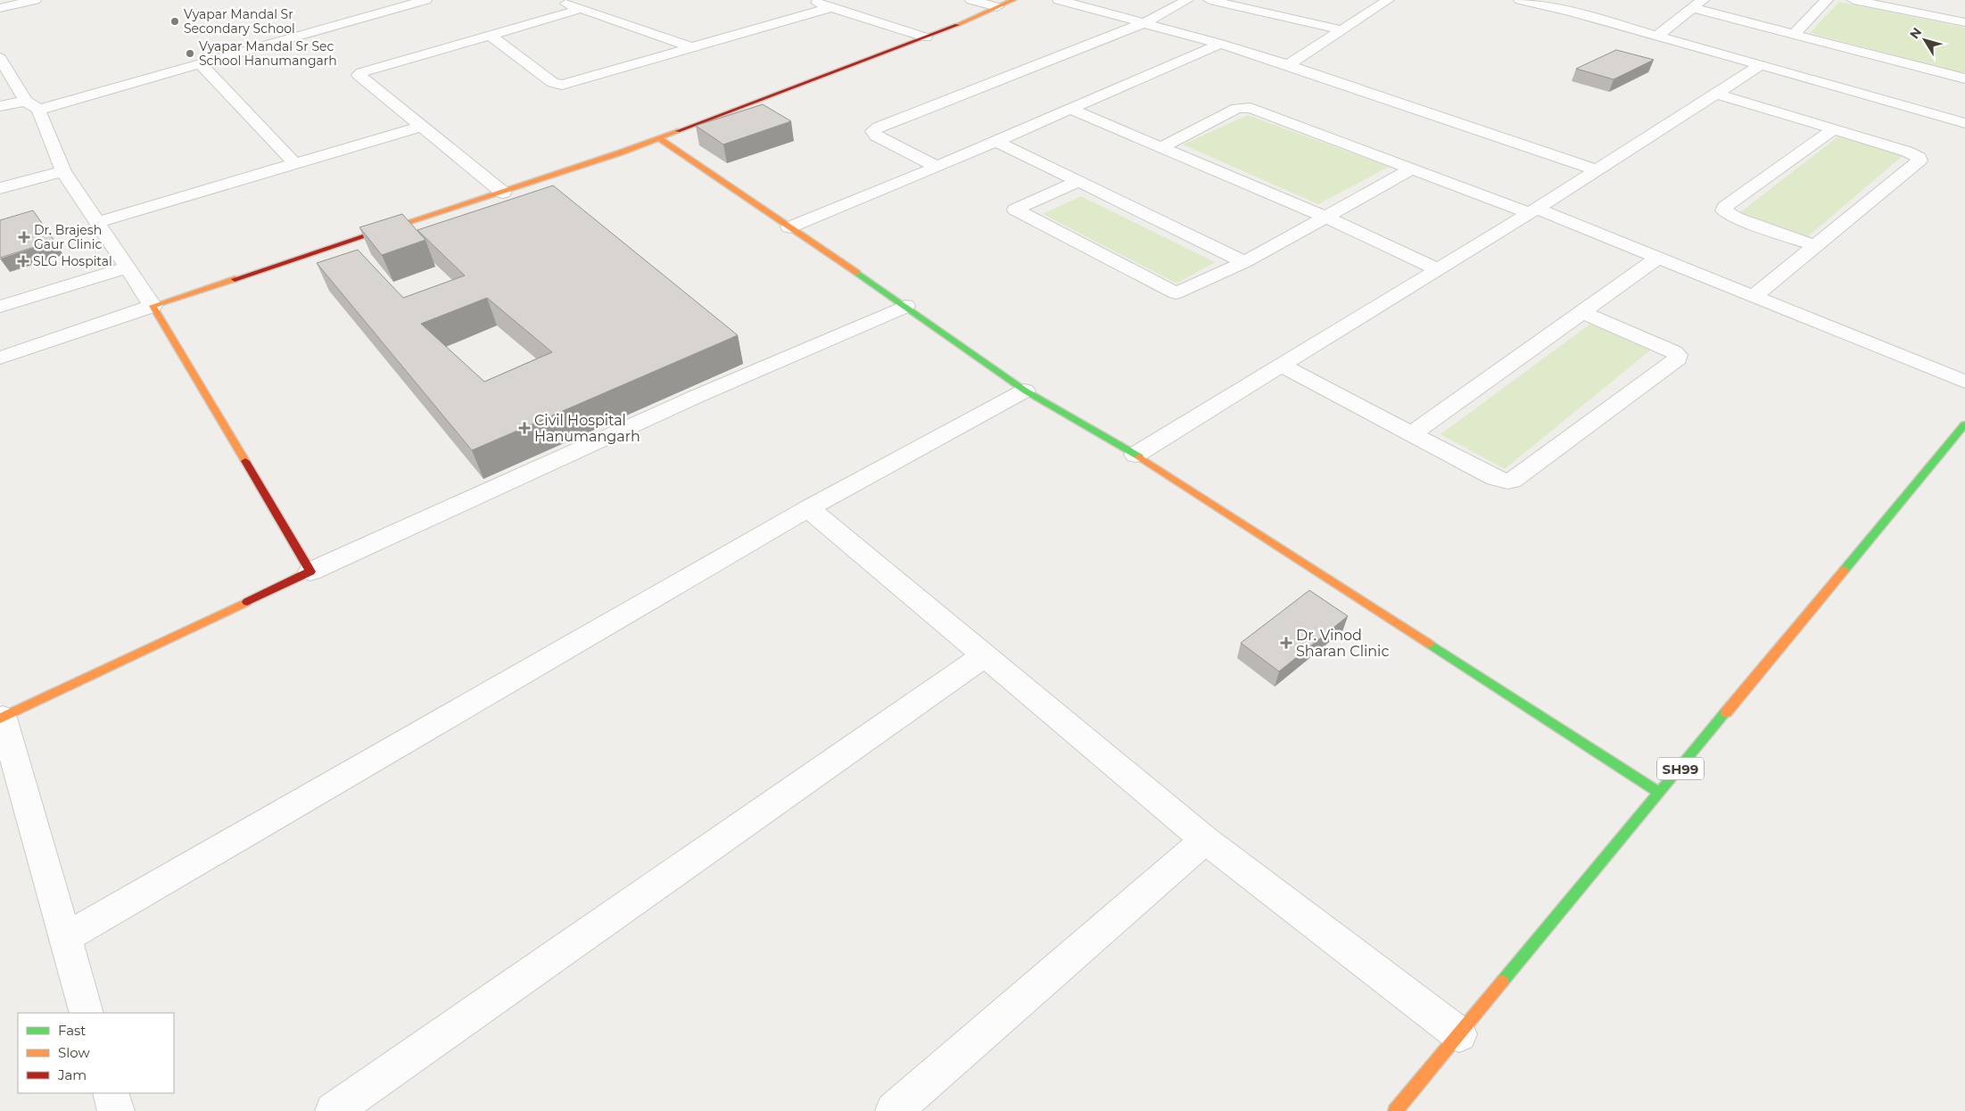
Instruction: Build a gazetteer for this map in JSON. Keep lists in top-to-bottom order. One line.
{"streets":{"street":["SH99"]},"places":{"other":["Vyapar Mandal Sr Secondary School","Vyapar Mandal Sr Sec School Hanumangarh"],"health":["Dr. Brajesh Gaur Clinic","SLG Hospital","Civil Hospital Hanumangarh","Dr. Vinod Sharan Clinic"]},"legend":["Fast","Slow","Jam"],"north":"top left"}
